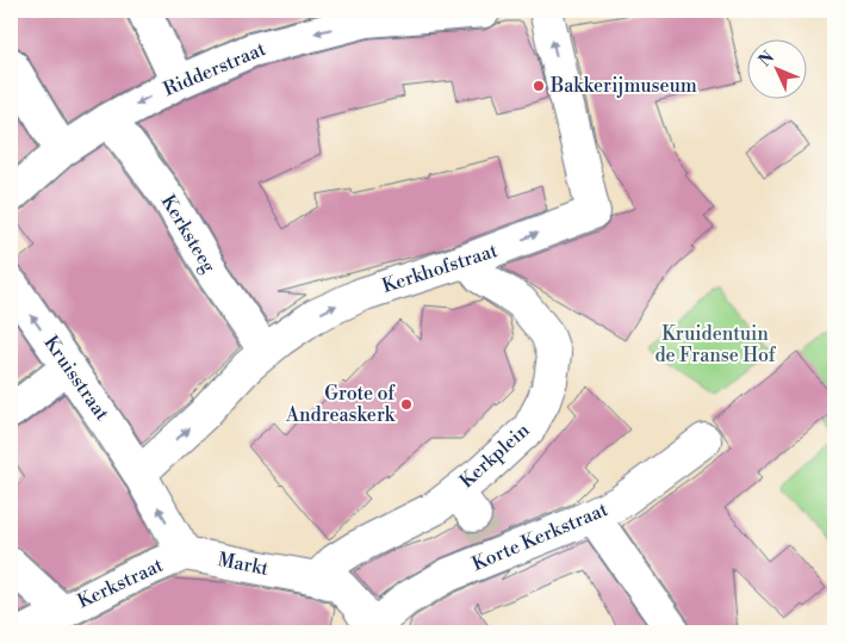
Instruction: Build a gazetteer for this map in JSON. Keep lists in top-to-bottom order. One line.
{"streets":{"street":["Ridderstraat","Kerksteeg","Kerkhofstraat","Kruisstraat","Kerkplein","Korte Kerkstraat","Markt","Kerkstraat"]},"crossings":[["Ridderstraat","Kerksteeg"],["Kerksteeg","Kerkhofstraat"],["Kerkhofstraat","Kruisstraat"],["Kerkhofstraat","Kerkplein"],["Kerkplein","Korte Kerkstraat"],["Kerkplein","Markt"],["Korte Kerkstraat","Markt"],["Markt","Kerkstraat"]],"one_way":["Ridderstraat","Kerkhofstraat","Kruisstraat"],"parks":["Kruidentuin de Franse Hof"],"places":["Bakkerijmuseum","Grote of Andreaskerk"],"north":"top left"}
